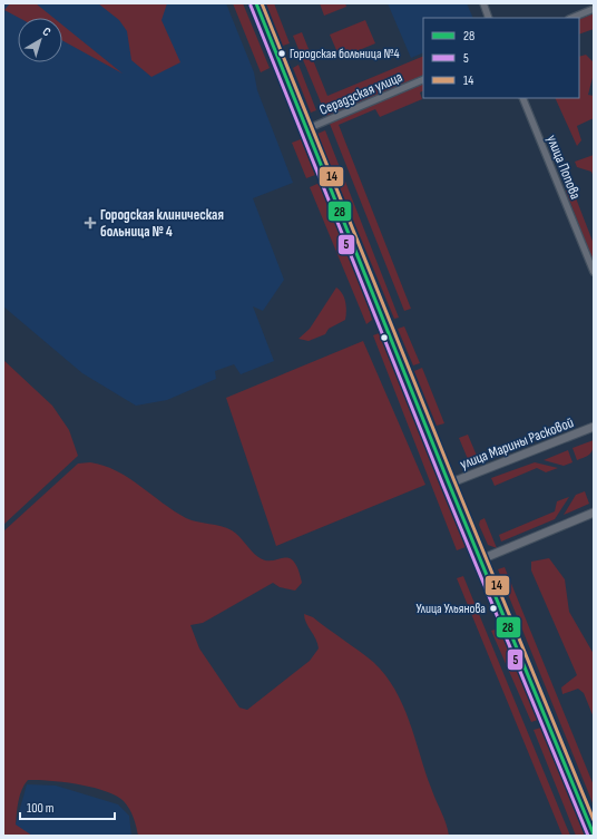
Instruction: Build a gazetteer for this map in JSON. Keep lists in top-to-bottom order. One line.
{"streets":{"street":["Серадзская улица","улица Попова","улица Марины Расковой"]},"places":{"other":["Городская больница №4","Улица Ульянова"],"health":["Городская клиническая больница № 4"]},"lines":["transit line 28","transit line 14","transit line 5"],"legend":["28","5","14"],"scale_bar":"100 m","north":"top right"}
